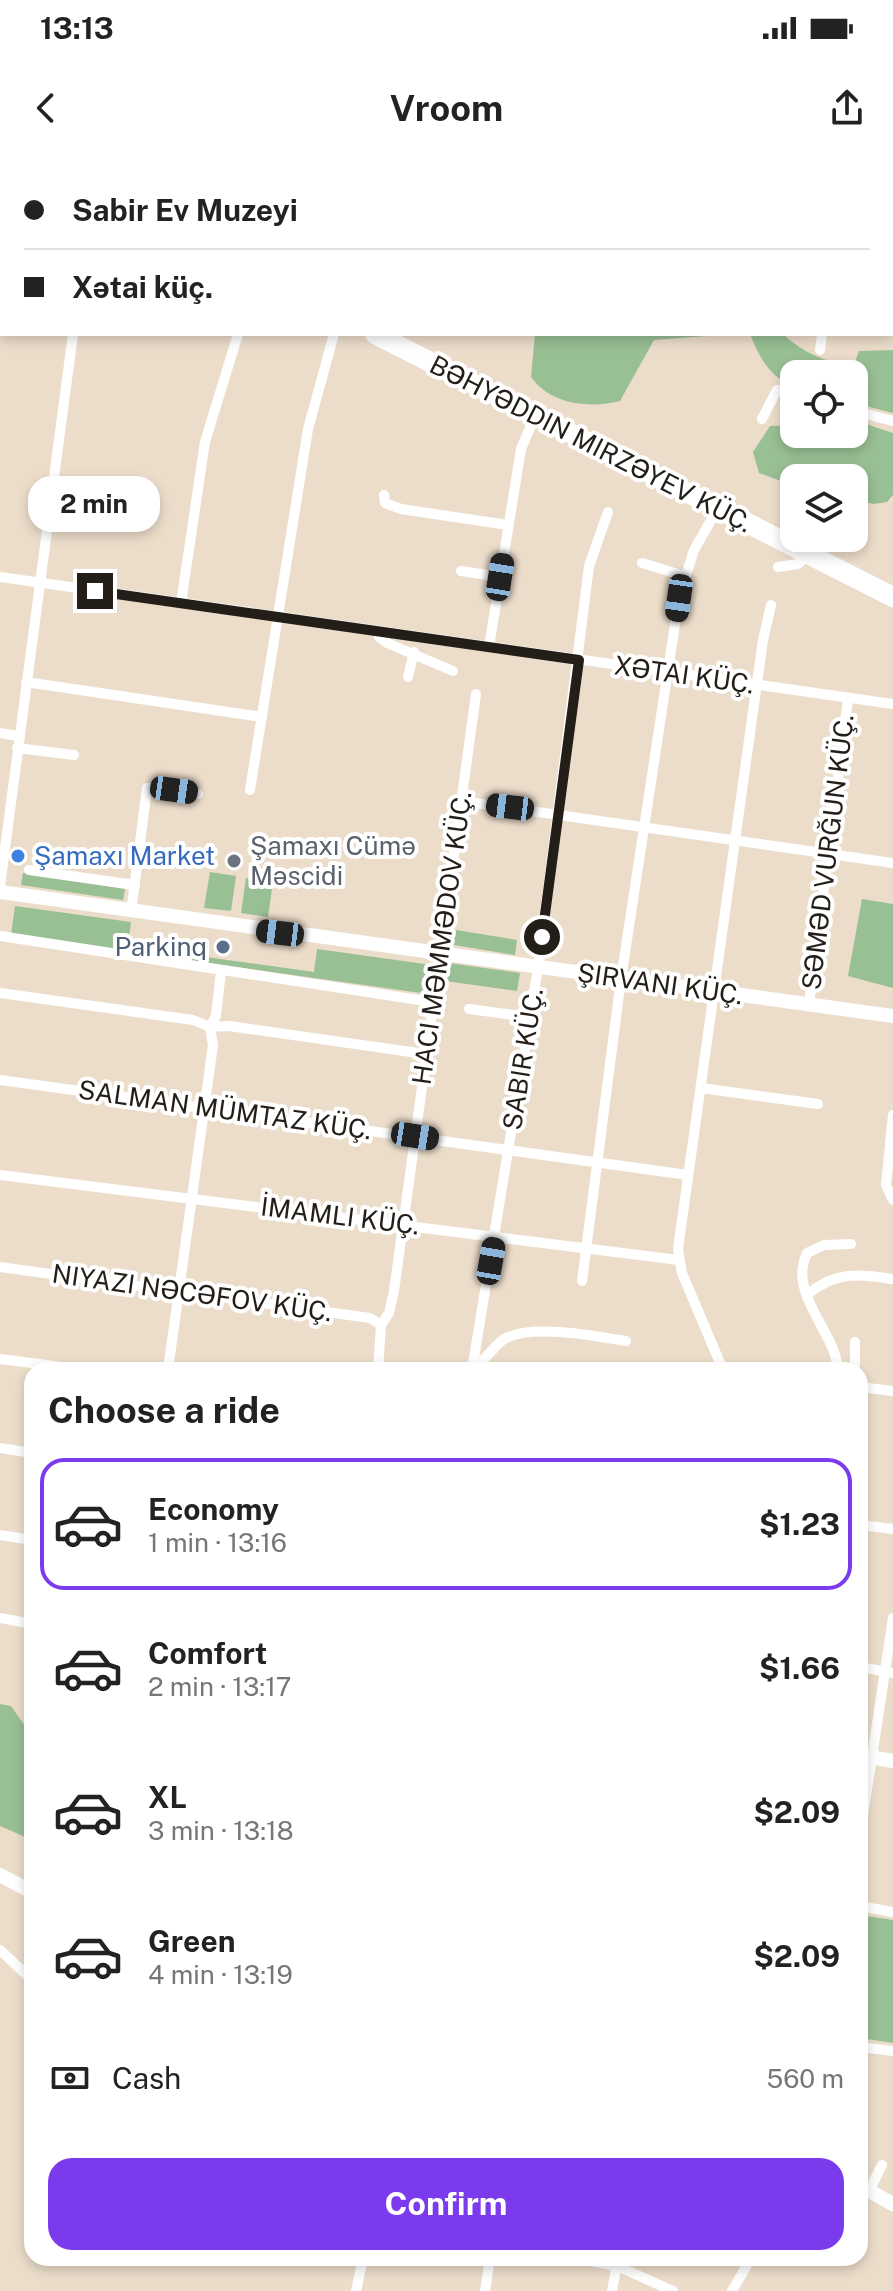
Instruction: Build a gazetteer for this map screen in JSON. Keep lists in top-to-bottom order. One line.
{"streets":{"highway":["BƏHYƏDDIN MIRZƏYEV KÜÇ."],"main road":["ŞIRVANI KÜÇ."],"street":["XƏTAI KÜÇ.","SƏMƏD VURĞUN KÜÇ.","SABIR KÜÇ.","SALMAN MÜMTAZ KÜÇ.","NIYAZI NƏCƏFOV KÜÇ."]},"crossings":[["XƏTAI KÜÇ.","SƏMƏD VURĞUN KÜÇ."],["XƏTAI KÜÇ.","SABIR KÜÇ."],["SƏMƏD VURĞUN KÜÇ.","ŞIRVANI KÜÇ."],["ŞIRVANI KÜÇ.","SABIR KÜÇ."],["SABIR KÜÇ.","SALMAN MÜMTAZ KÜÇ."]],"places":["Şamaxı Market","Şamaxı Cümə Məscidi","Parkinq"],"page":{"status":"13:13","header":"Vroom","banner":["Sabir Ev Muzeyi","Xətai küç."],"bubble":"2 min","heading":"Choose a ride","list":[{"name":"Economy","note":"1 min · 13:16","value":"$1.23"},{"name":"Comfort","note":"2 min · 13:17","value":"$1.66"},{"name":"XL","note":"3 min · 13:18","value":"$2.09"},{"name":"Green","note":"4 min · 13:19","value":"$2.09"}],"pay":["Cash","560 m"],"buttons":"Confirm"}}
